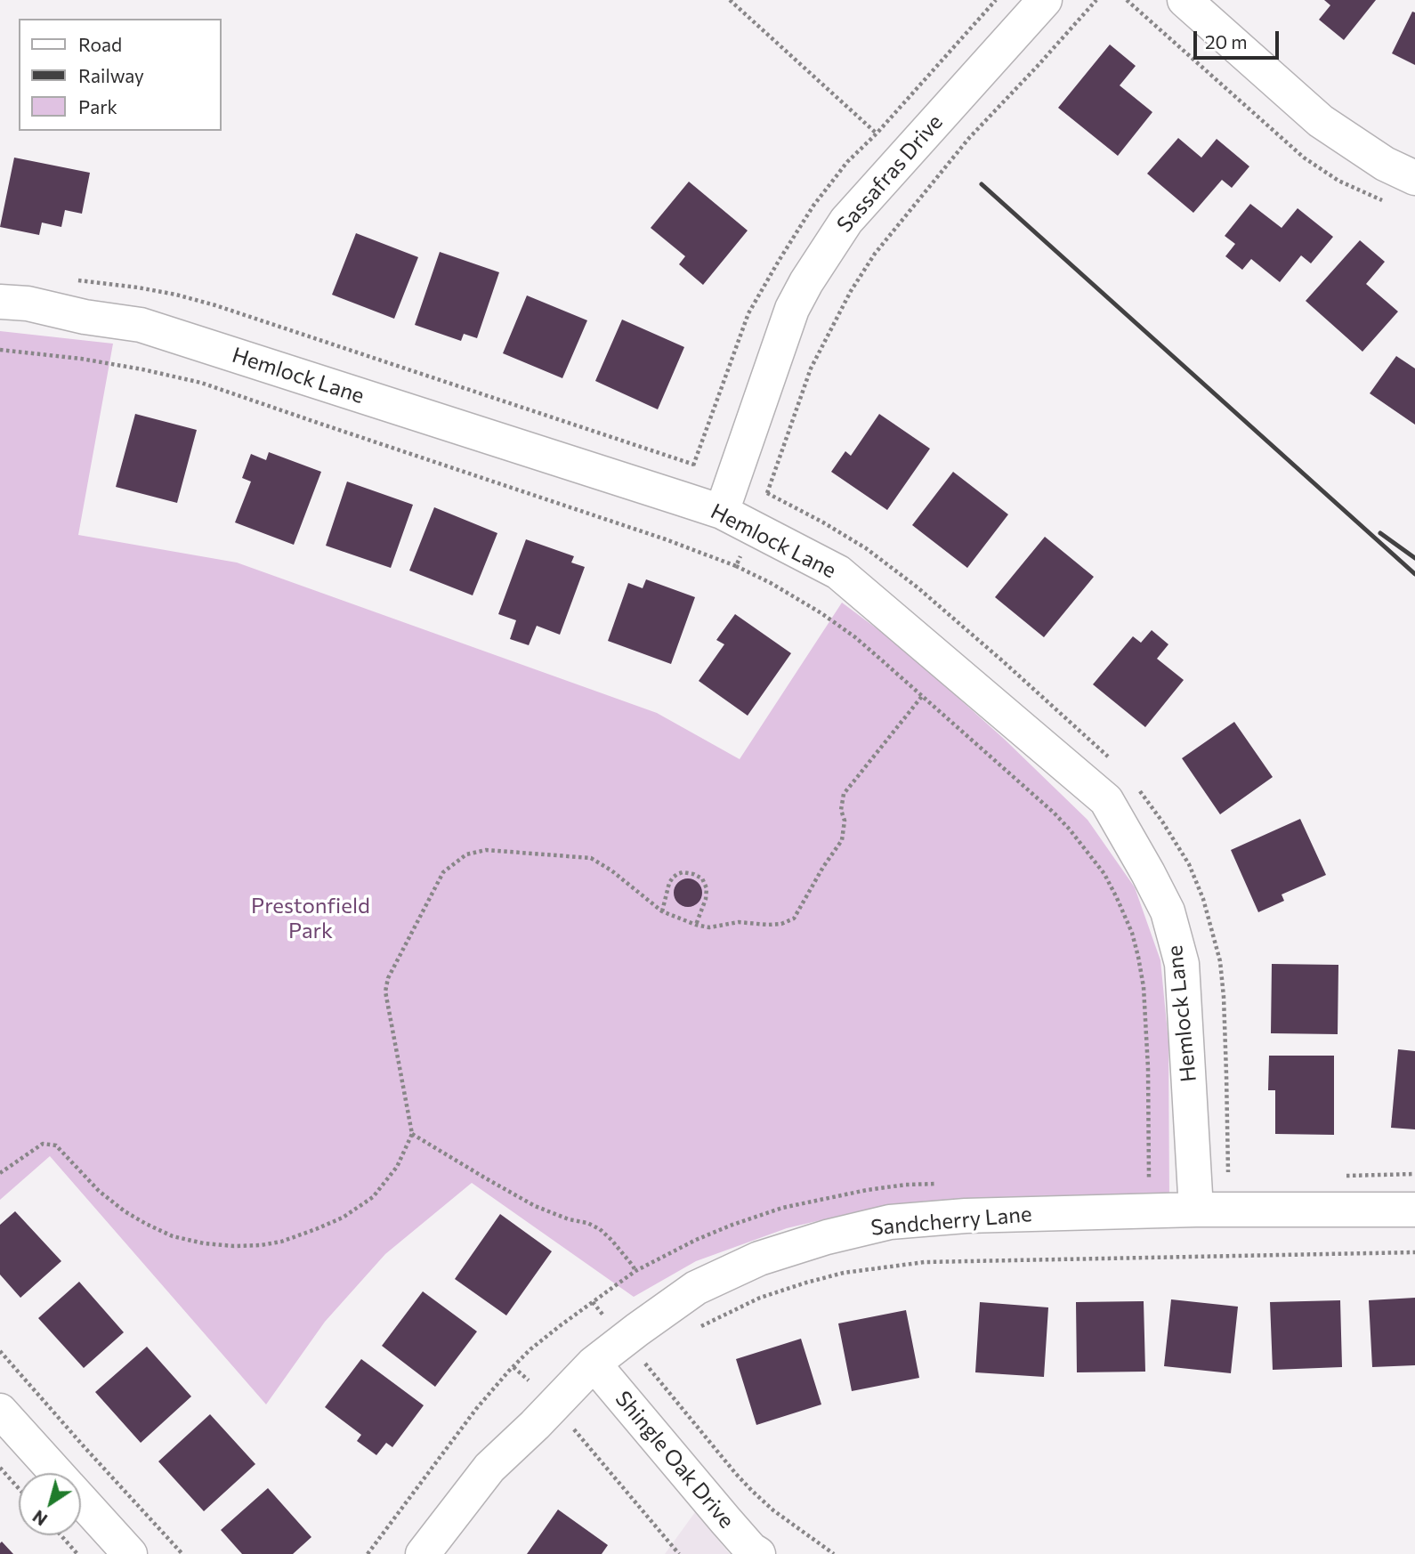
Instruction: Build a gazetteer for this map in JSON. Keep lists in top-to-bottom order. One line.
{"streets":{"street":["Sassafras Drive","Hemlock Lane","Sandcherry Lane","Shingle Oak Drive"]},"crossings":[["Sassafras Drive","Hemlock Lane"],["Hemlock Lane","Sandcherry Lane"],["Sandcherry Lane","Shingle Oak Drive"]],"parks":["Prestonfield Park"],"legend":["Road","Railway","Park"],"scale_bar":"20 m","north":"bottom left"}
